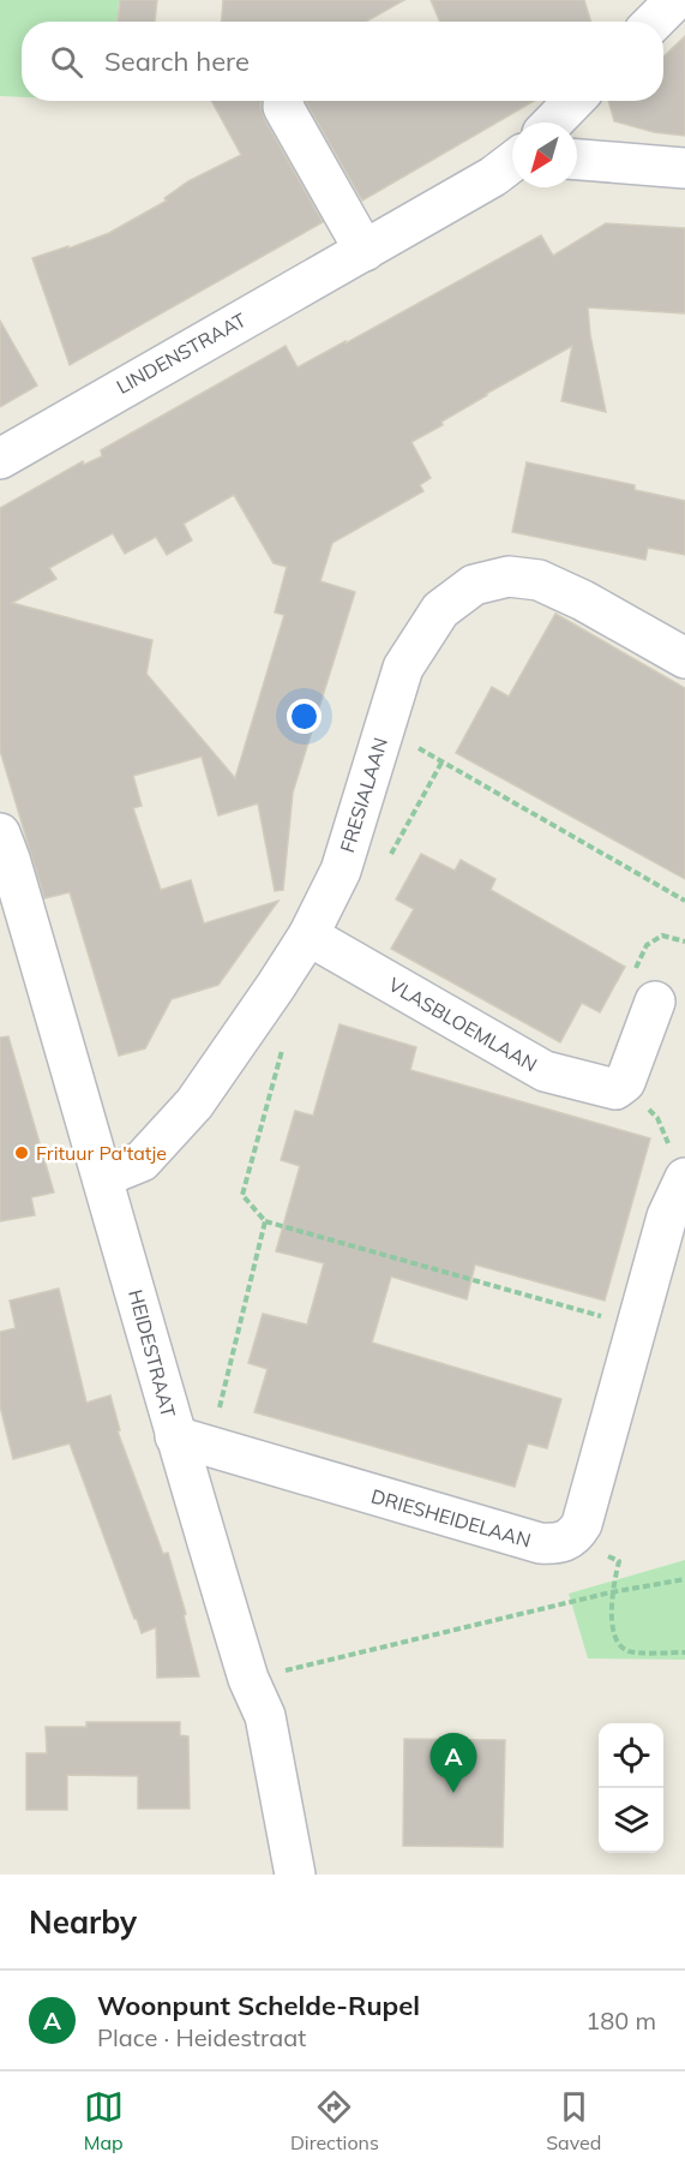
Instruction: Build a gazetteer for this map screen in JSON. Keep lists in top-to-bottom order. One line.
{"streets":{"street":["LINDENSTRAAT","FRESIALAAN","VLASBLOEMLAAN","HEIDESTRAAT","DRIESHEIDELAAN"]},"crossings":[["FRESIALAAN","VLASBLOEMLAAN"],["FRESIALAAN","HEIDESTRAAT"],["HEIDESTRAAT","DRIESHEIDELAAN"]],"places":["Frituur Pa'tatje"],"north":"bottom left","page":{"search":"Search here","pins":"A","heading":"Nearby","list":[{"mark":"A","name":"Woonpunt Schelde-Rupel","note":"Place · Heidestraat","value":"180 m"}],"nav":["Map","Directions","Saved"]}}
